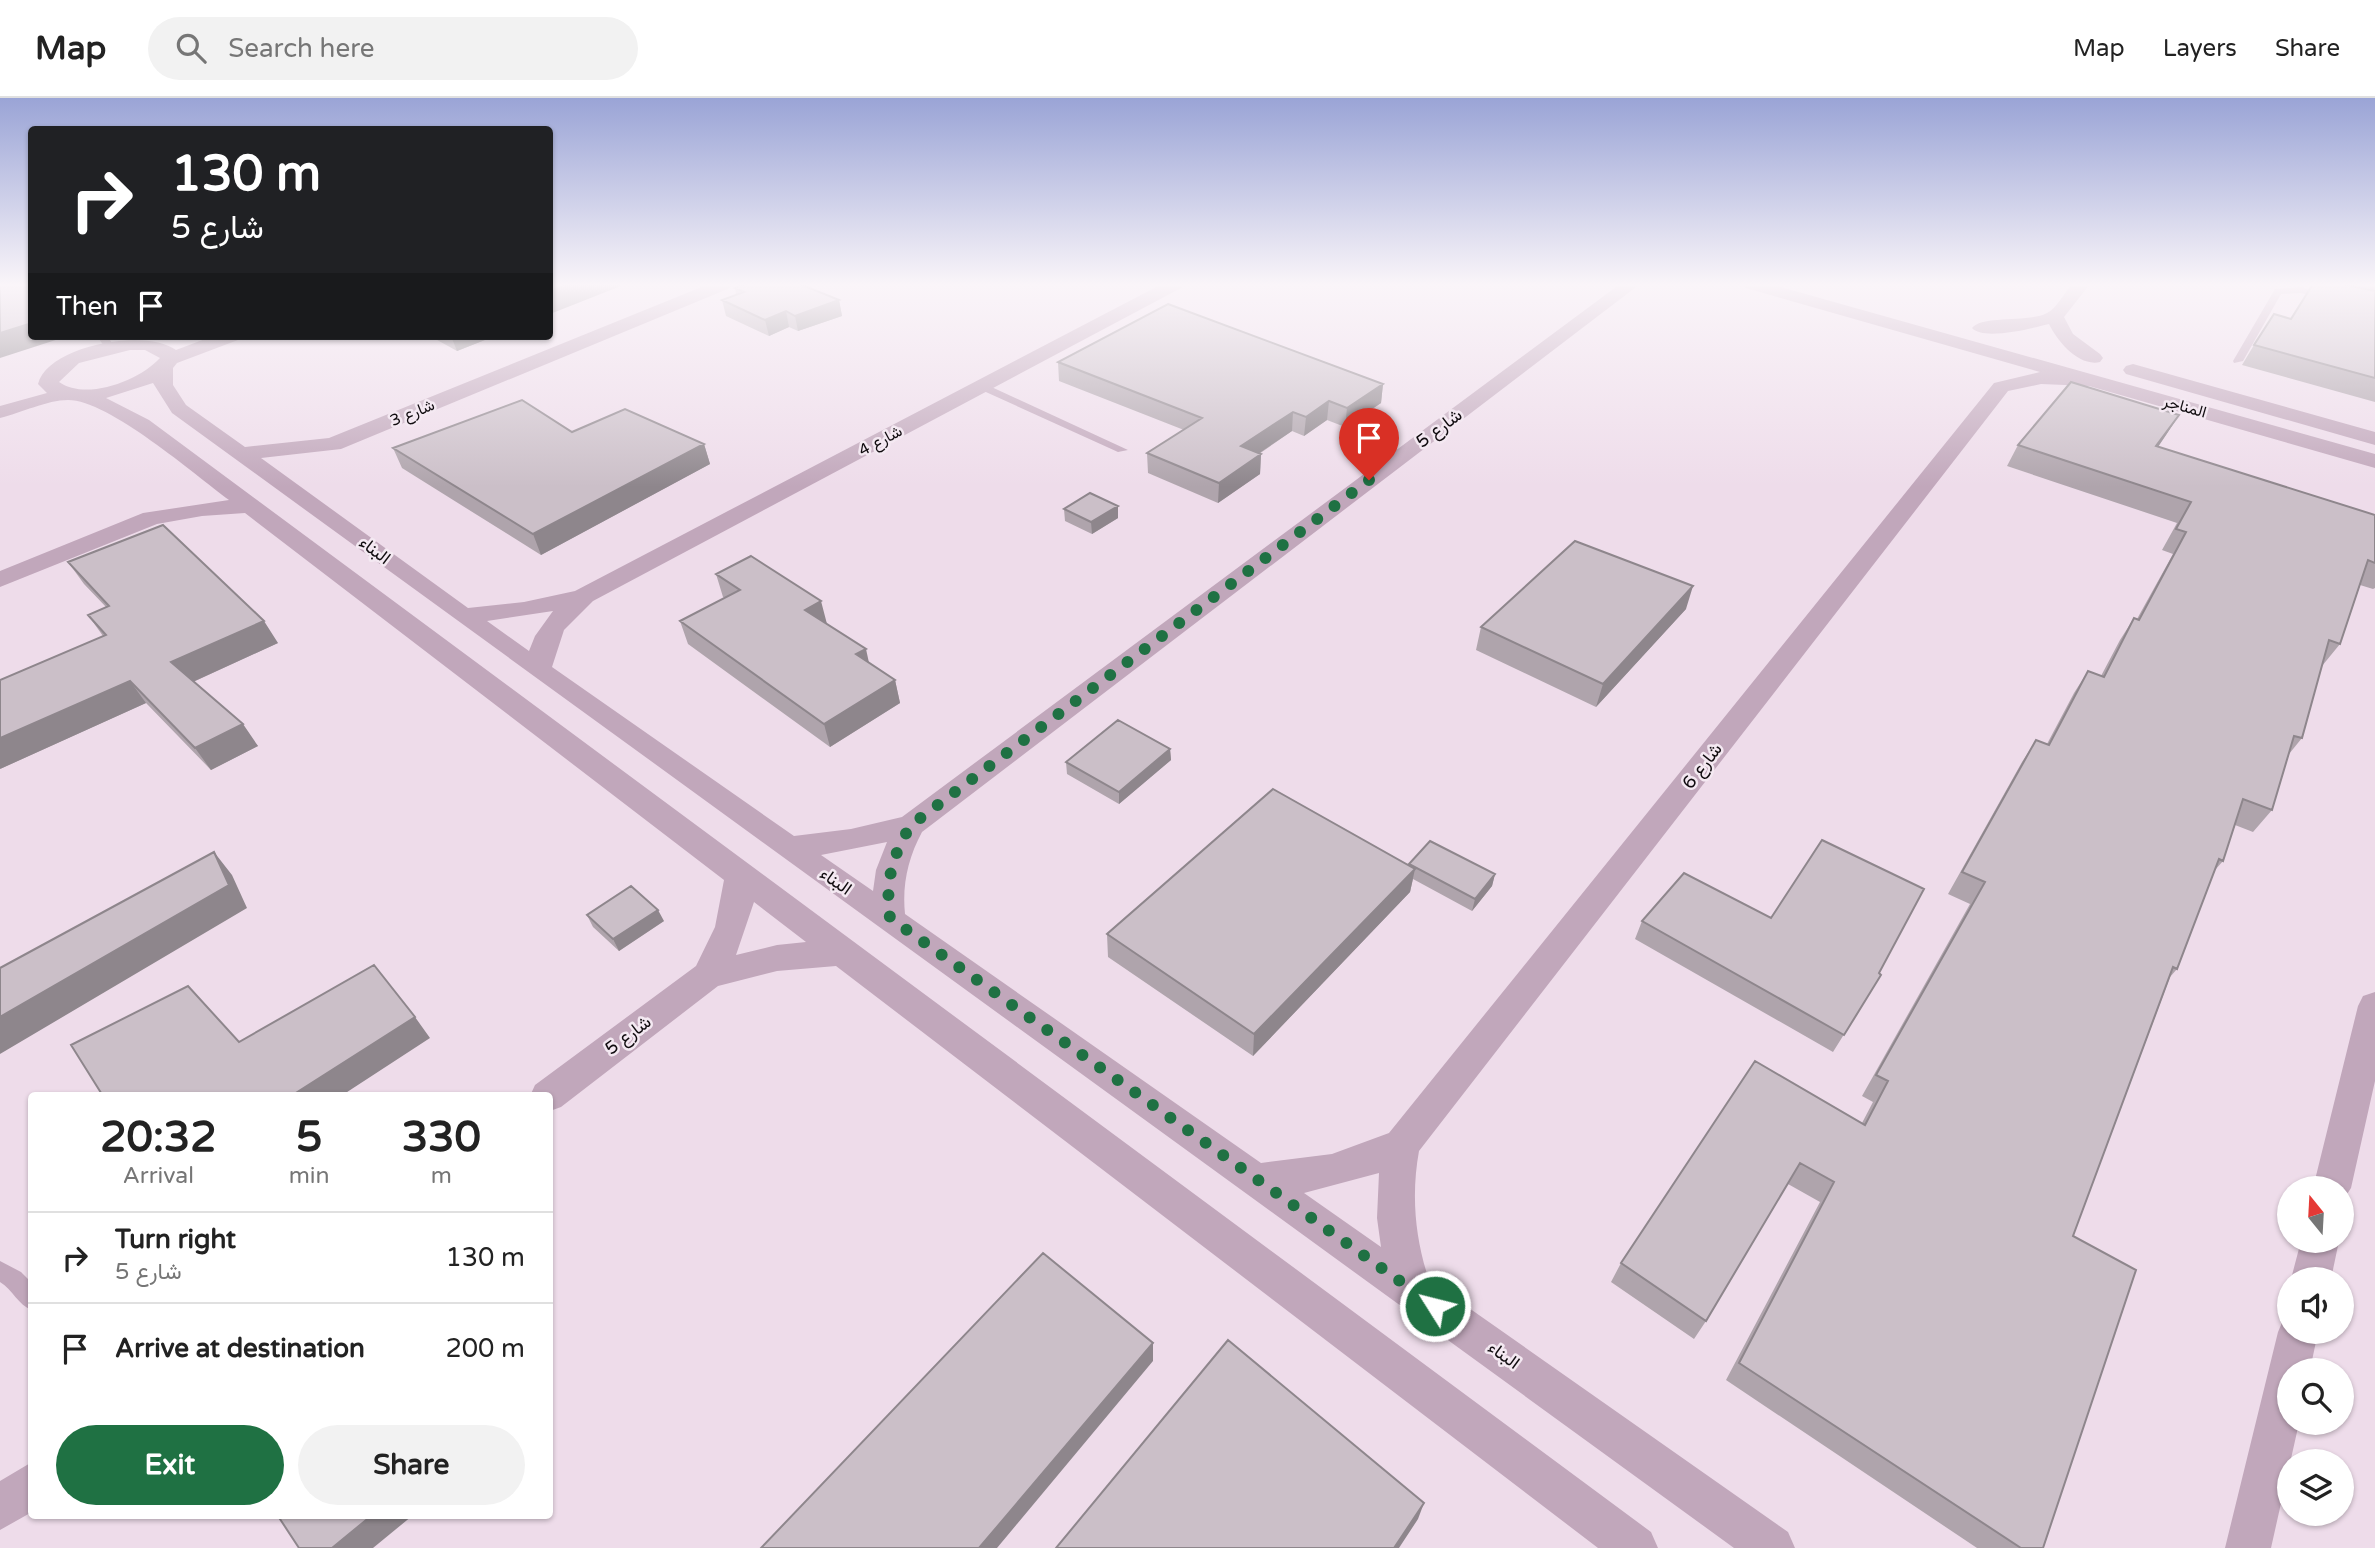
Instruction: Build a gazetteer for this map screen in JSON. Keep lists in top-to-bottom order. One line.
{"streets":{"street":["المناجر","شارع 3","شارع 5","شارع 4","البناء","شارع 6"]},"crossings":[["شارع 3","البناء"],["شارع 5","البناء"],["شارع 4","البناء"],["البناء","شارع 6"]],"north":"top","page":{"header":"Map","search":"Search here","nav":["Map","Layers","Share"],"turn":["130 m","شارع 5"],"then":"Then","eta":["20:32","Arrival","5","min","330","m"],"list":[{"name":"Turn right","note":"شارع 5","value":"130 m"},{"name":"Arrive at destination","value":"200 m"}],"buttons":["Exit","Share"]}}
